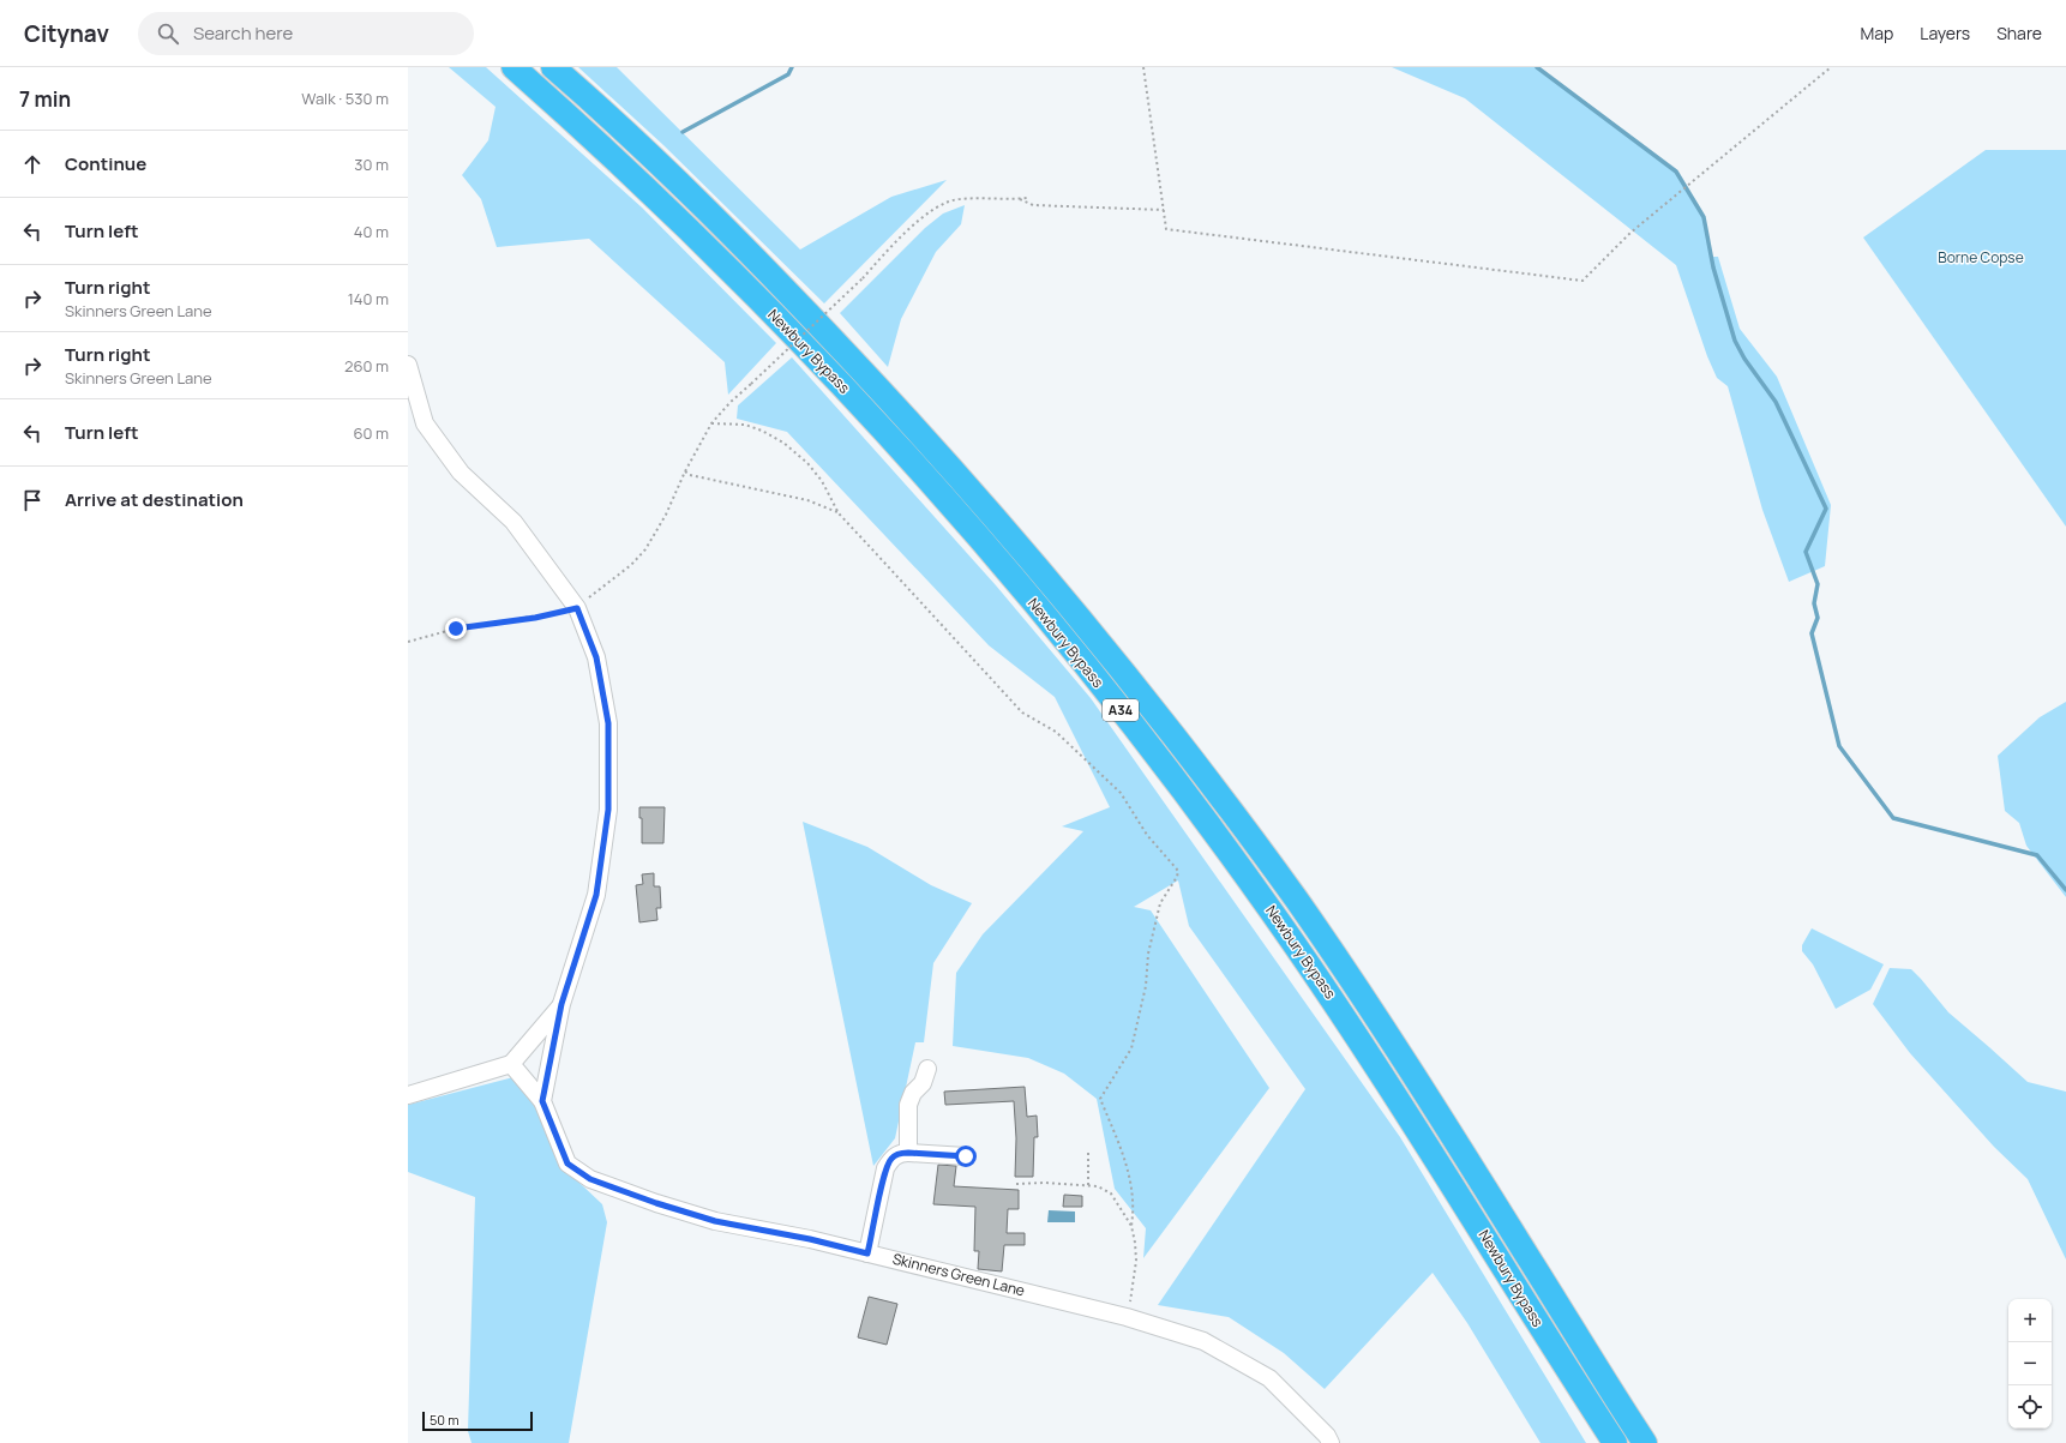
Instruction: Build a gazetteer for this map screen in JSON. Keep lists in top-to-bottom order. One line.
{"streets":{"highway":["Newbury Bypass","A34"],"street":["Skinners Green Lane"]},"parks":["Borne Copse"],"scale_bar":"50 m","page":{"header":"Citynav","search":"Search here","nav":["Map","Layers","Share"],"heading":["7 min","Walk · 530 m"],"list":[["Continue","30 m"],["Turn left","40 m"],["Turn right","Skinners Green Lane","140 m"],["Turn right","Skinners Green Lane","260 m"],["Turn left","60 m"],"Arrive at destination"],"map_buttons":["+","−"],"scale":"50 m"}}
